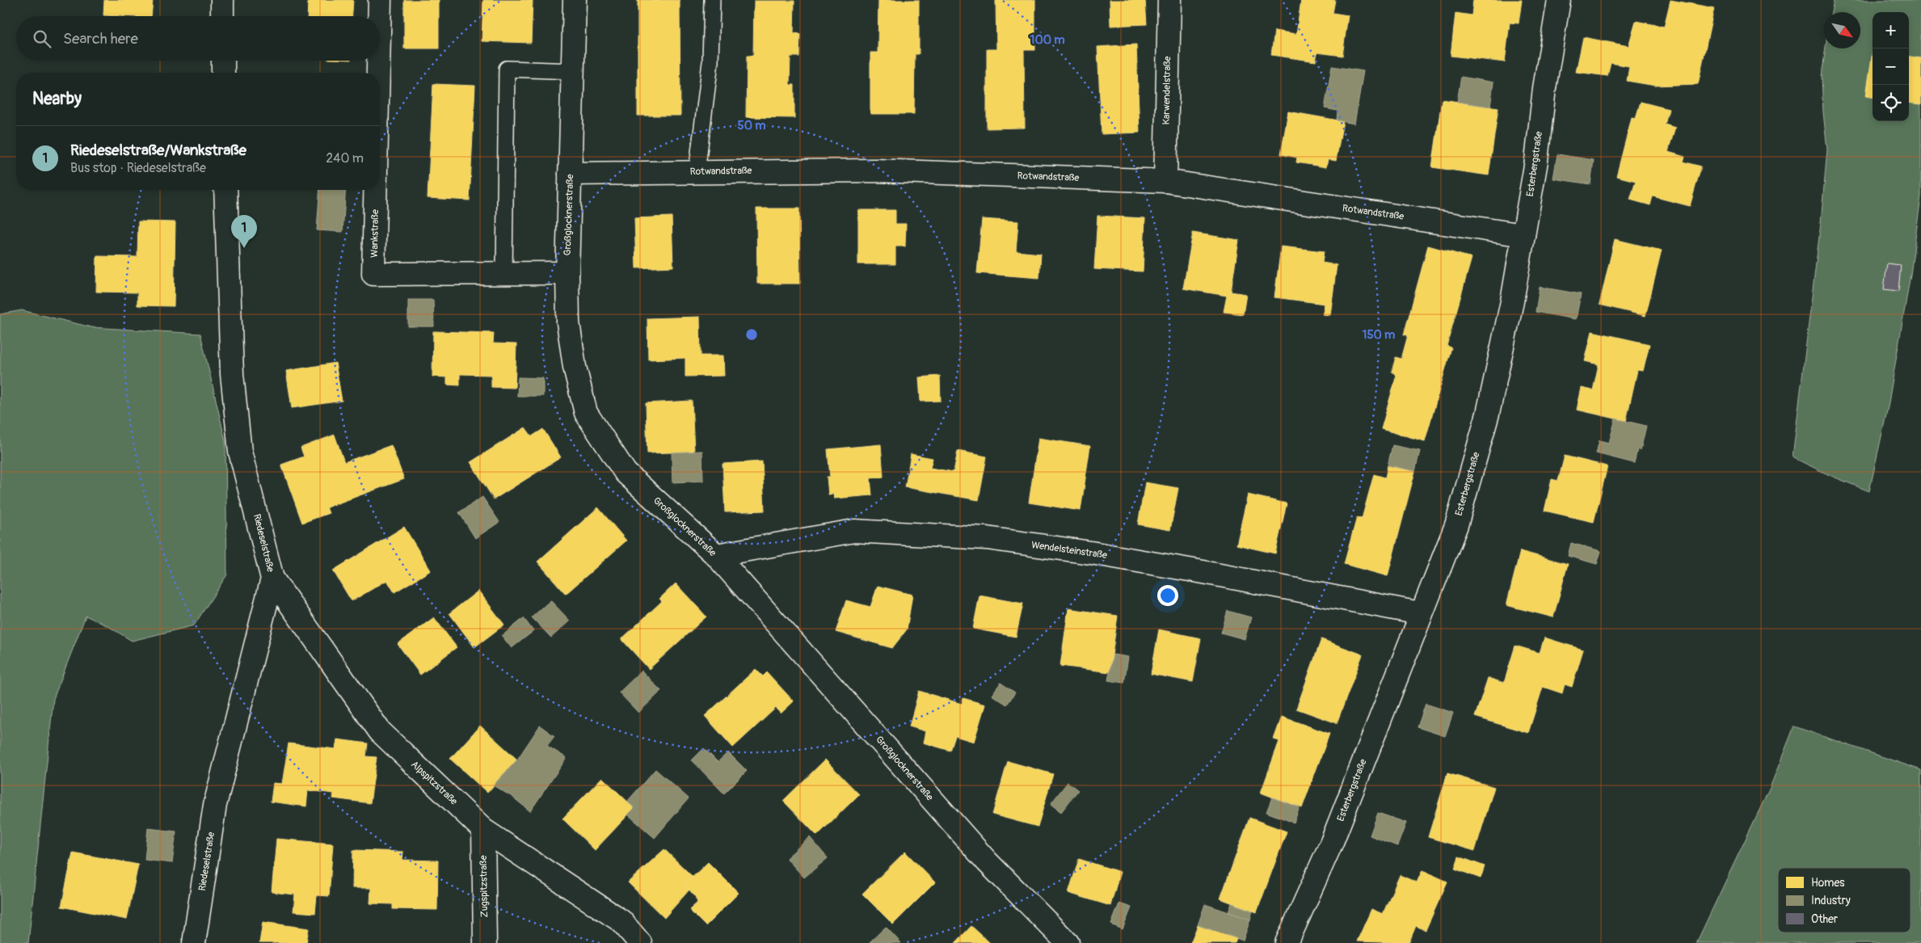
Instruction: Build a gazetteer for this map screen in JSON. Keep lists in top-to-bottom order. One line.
{"streets":{"street":["Karwendelstraße","Esterbergstraße","Rotwandstraße","Großglocknerstraße","Wankstraße","Riedeselstraße","Wendelsteinstraße","Alpspitzstraße","Zugspitzstraße"]},"crossings":[["Karwendelstraße","Rotwandstraße"],["Esterbergstraße","Rotwandstraße"],["Esterbergstraße","Wendelsteinstraße"],["Rotwandstraße","Großglocknerstraße"],["Großglocknerstraße","Wankstraße"],["Großglocknerstraße","Wendelsteinstraße"],["Riedeselstraße","Alpspitzstraße"],["Alpspitzstraße","Zugspitzstraße"]],"legend":["Homes","Industry","Other"],"north":"bottom right","page":{"map_buttons":["+","−"],"search":"Search here","heading":"Nearby","list":[{"mark":"1","name":"Riedeselstraße/Wankstraße","note":"Bus stop · Riedeselstraße","value":"240 m"}],"pins":"1"},"rings":["100 m","50 m","150 m"]}
